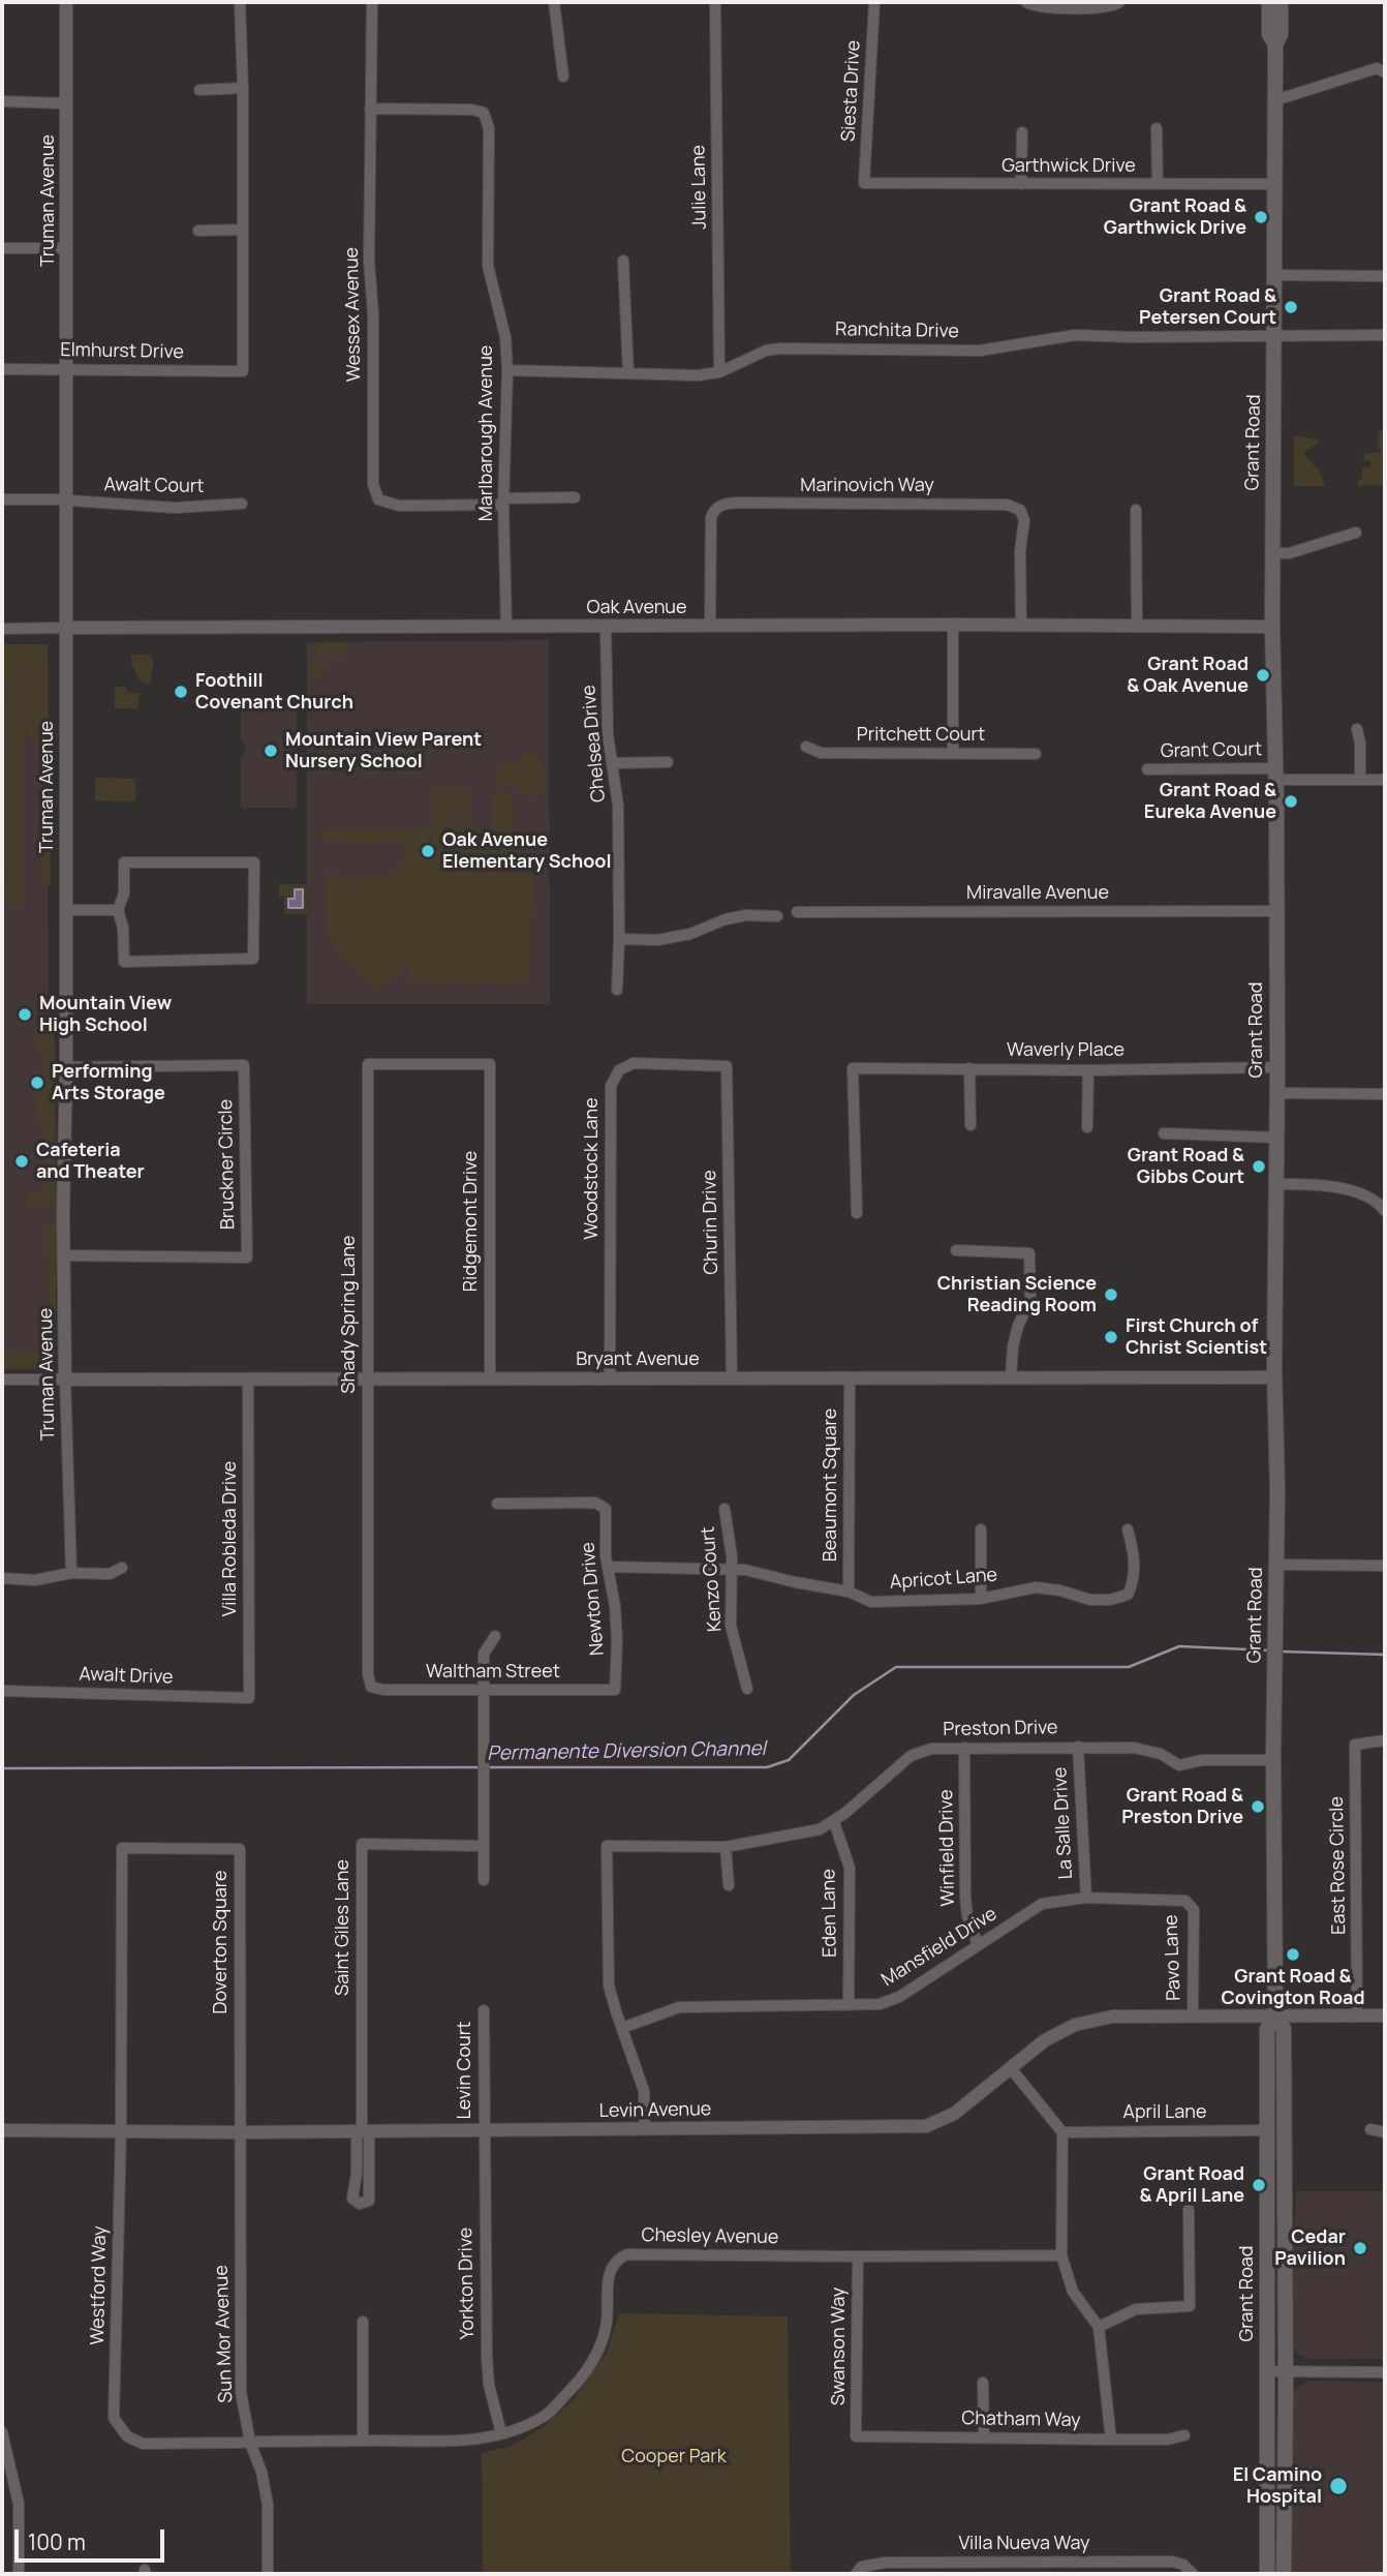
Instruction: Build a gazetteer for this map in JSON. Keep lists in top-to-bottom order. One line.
{"streets":{"main road":["Grant Road"],"street":["Siesta Drive","Garthwick Drive","Julie Lane","Truman Avenue","Wessex Avenue","Ranchita Drive","Elmhurst Drive","Marlbarough Avenue","Awalt Court","Marinovich Way","Oak Avenue","Pritchett Court","Chelsea Drive","Grant Court","Miravalle Avenue","Waverly Place","Bruckner Circle","Woodstock Lane","Ridgemont Drive","Churin Drive","Shady Spring Lane","Bryant Avenue","Beaumont Square","Villa Robleda Drive","Kenzo Court","Apricot Lane","Newton Drive","Waltham Street","Awalt Drive","Preston Drive","La Salle Drive","Winfield Drive","East Rose Circle","Eden Lane","Saint Giles Lane","Doverton Square","Mansfield Drive","Pavo Lane","Levin Court","Levin Avenue","April Lane","Chesley Avenue","Yorkton Drive","Westford Way","Sun Mor Avenue","Swanson Way","Chatham Way","Villa Nueva Way"]},"crossings":[["Siesta Drive","Garthwick Drive"],["Garthwick Drive","Grant Road"],["Julie Lane","Ranchita Drive"],["Truman Avenue","Elmhurst Drive"],["Truman Avenue","Awalt Court"],["Truman Avenue","Oak Avenue"],["Truman Avenue","Bruckner Circle"],["Truman Avenue","Bryant Avenue"],["Wessex Avenue","Marlbarough Avenue"],["Ranchita Drive","Marlbarough Avenue"],["Ranchita Drive","Grant Road"],["Marlbarough Avenue","Oak Avenue"],["Grant Road","Oak Avenue"],["Grant Road","Grant Court"],["Grant Road","Miravalle Avenue"],["Grant Road","Waverly Place"],["Grant Road","Bryant Avenue"],["Grant Road","Preston Drive"],["Grant Road","Levin Avenue"],["Grant Road","April Lane"],["Marinovich Way","Oak Avenue"],["Oak Avenue","Chelsea Drive"],["Woodstock Lane","Churin Drive"],["Woodstock Lane","Bryant Avenue"],["Ridgemont Drive","Shady Spring Lane"],["Ridgemont Drive","Bryant Avenue"],["Churin Drive","Bryant Avenue"],["Shady Spring Lane","Bryant Avenue"],["Shady Spring Lane","Waltham Street"],["Bryant Avenue","Beaumont Square"],["Bryant Avenue","Villa Robleda Drive"],["Beaumont Square","Apricot Lane"],["Villa Robleda Drive","Awalt Drive"],["Kenzo Court","Apricot Lane"],["Apricot Lane","Newton Drive"],["Newton Drive","Waltham Street"],["Preston Drive","La Salle Drive"],["Preston Drive","Winfield Drive"],["Preston Drive","Eden Lane"],["Preston Drive","Mansfield Drive"],["Preston Drive","Levin Avenue"],["La Salle Drive","Mansfield Drive"],["Winfield Drive","Mansfield Drive"],["East Rose Circle","Levin Avenue"],["Eden Lane","Mansfield Drive"],["Saint Giles Lane","Levin Avenue"],["Doverton Square","Levin Avenue"],["Doverton Square","Westford Way"],["Doverton Square","Sun Mor Avenue"],["Mansfield Drive","Pavo Lane"],["Pavo Lane","Levin Avenue"],["Levin Court","Levin Avenue"],["Levin Court","Yorkton Drive"],["Levin Avenue","Yorkton Drive"],["Levin Avenue","Westford Way"],["Levin Avenue","Sun Mor Avenue"],["Chesley Avenue","Yorkton Drive"],["Chesley Avenue","Westford Way"],["Chesley Avenue","Sun Mor Avenue"],["Chesley Avenue","Swanson Way"],["Swanson Way","Chatham Way"]],"water":["Permanente Diversion Channel"],"parks":["Cooper Park"],"places":["Grant Road & Garthwick Drive","Grant Road & Petersen Court","Grant Road & Oak Avenue","Foothill Covenant Church","Mountain View Parent Nursery School","Grant Road & Eureka Avenue","Oak Avenue Elementary School","Mountain View High School","Performing Arts Storage","Cafeteria and Theater","Grant Road & Gibbs Court","Christian Science Reading Room","First Church of Christ Scientist","Grant Road & Preston Drive","Grant Road & Covington Road","Grant Road & April Lane","Cedar Pavilion","El Camino Hospital"],"scale_bar":"100 m"}
